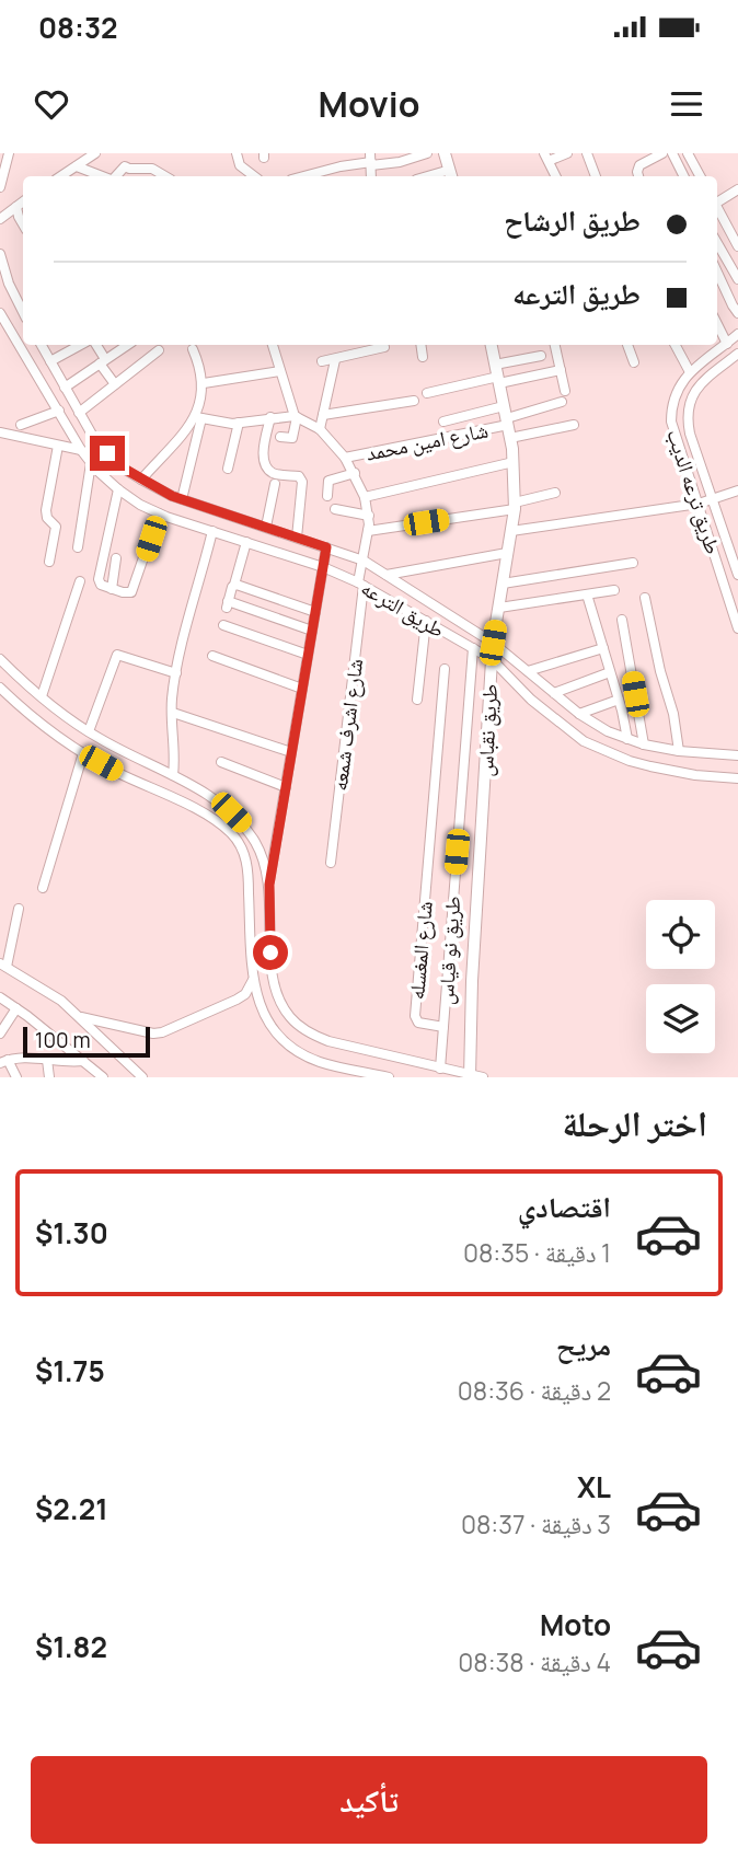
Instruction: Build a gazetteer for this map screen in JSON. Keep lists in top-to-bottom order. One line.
{"streets":{"street":["شارع امين محمد","طريق ترعه الديب","طريق الترعه","شارع اشرف شمعه","طريق نقباس","شارع المغسله","طريق نو قياس"]},"crossings":[["شارع امين محمد","شارع اشرف شمعه"],["شارع امين محمد","طريق نقباس"],["طريق الترعه","شارع اشرف شمعه"],["طريق الترعه","طريق نقباس"],["طريق الترعه","طريق نو قياس"],["شارع المغسله","طريق نو قياس"]],"scale_bar":"100 m","page":{"status":"08:32","header":"Movio","banner":["طريق الرشاح","طريق الترعه"],"scale":"100 m","heading":"اختر الرحلة","list":[{"name":"اقتصادي","note":"1 دقيقة · 08:35","value":"$1.30"},{"name":"مريح","note":"2 دقيقة · 08:36","value":"$1.75"},{"name":"XL","note":"3 دقيقة · 08:37","value":"$2.21"},{"name":"Moto","note":"4 دقيقة · 08:38","value":"$1.82"}],"buttons":"تأكيد"}}
